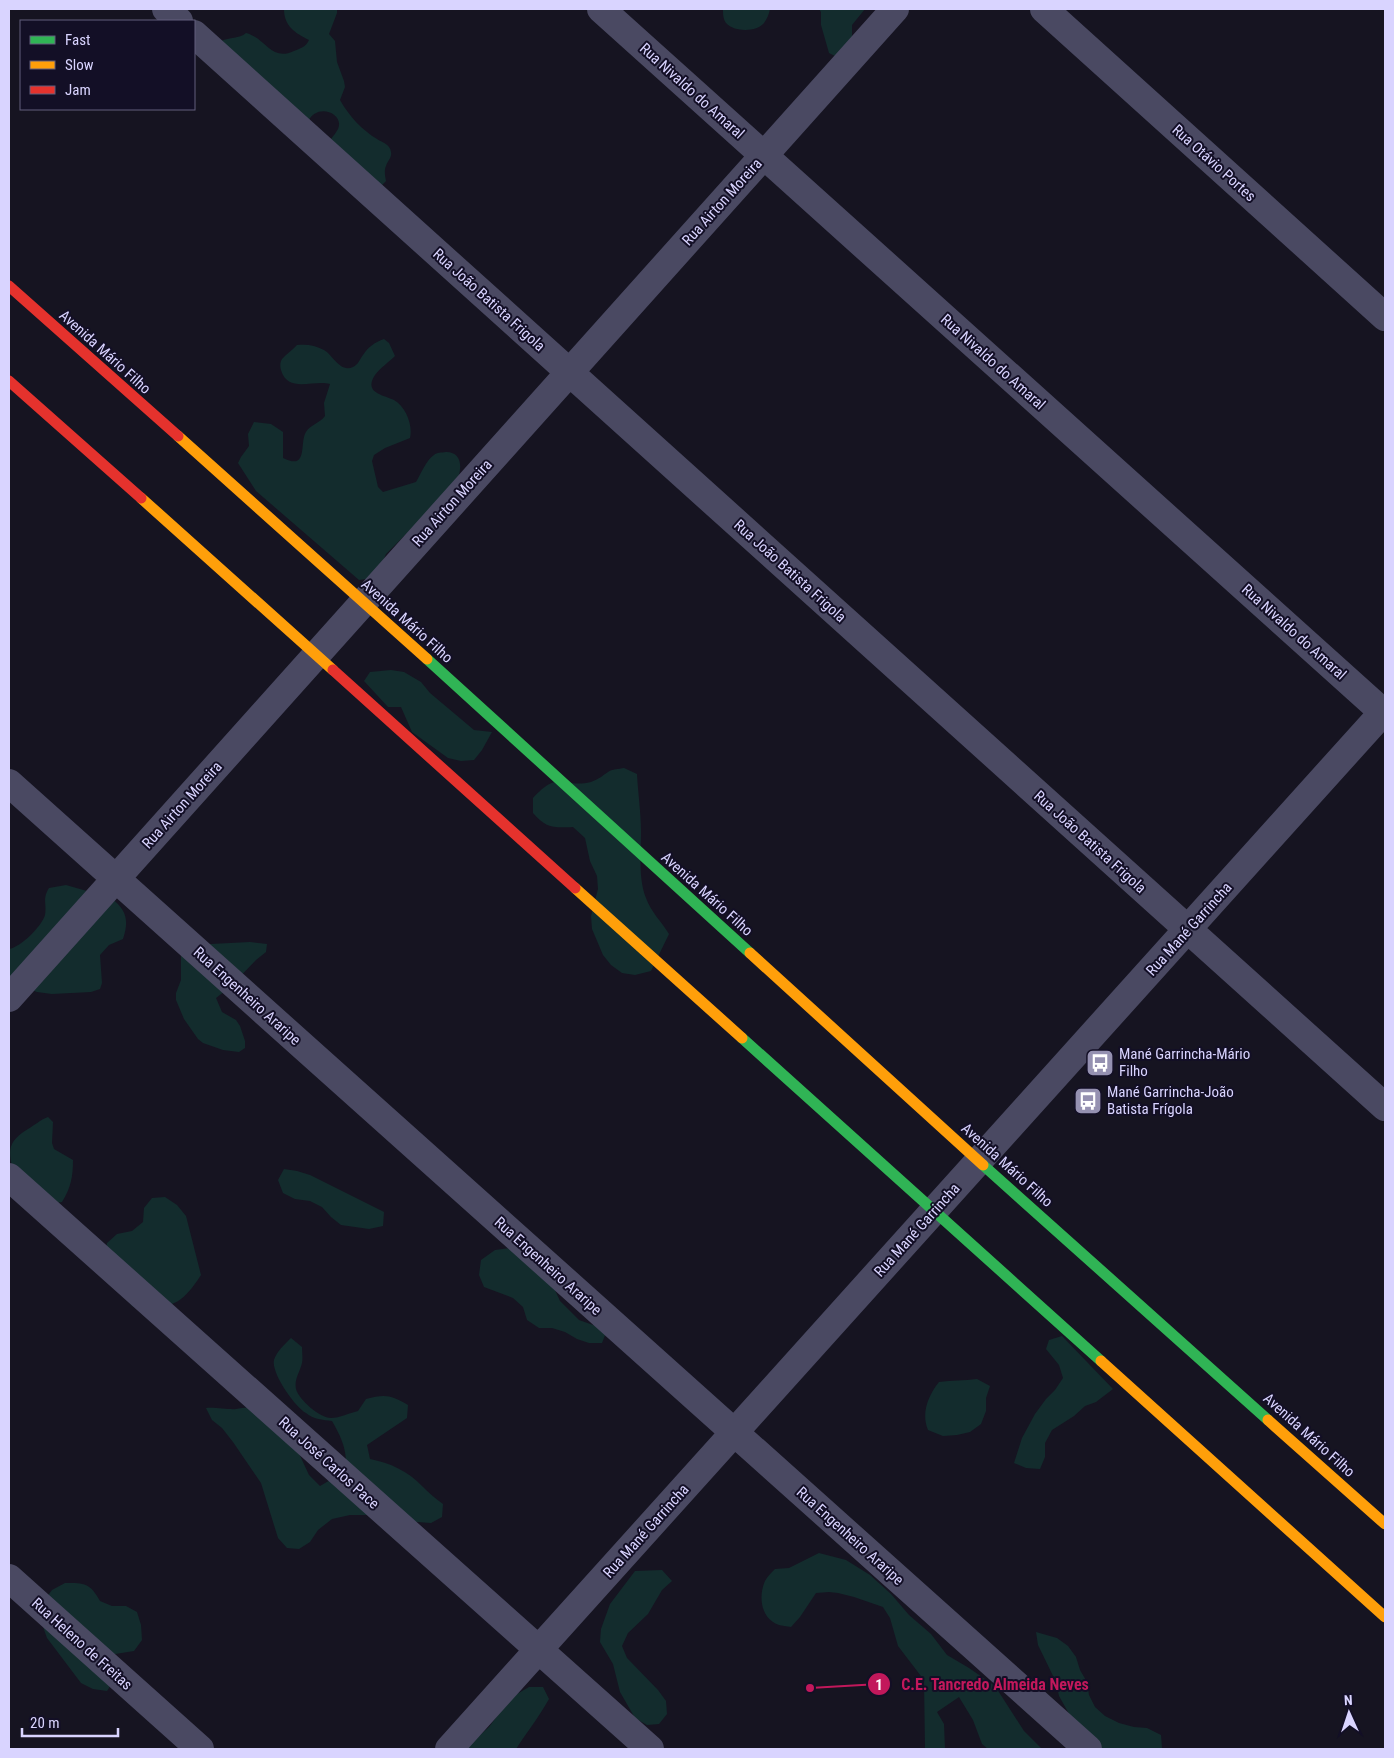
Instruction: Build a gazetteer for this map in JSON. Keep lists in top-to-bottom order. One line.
{"streets":{"main road":["Avenida Mário Filho"],"street":["Rua Nivaldo do Amaral","Rua Otávio Portes","Rua Airton Moreira","Rua João Batista Frigola","Rua Mané Garrincha","Rua Engenheiro Araripe","Rua José Carlos Pace","Rua Heleno de Freitas"]},"crossings":[["Rua Nivaldo do Amaral","Rua Airton Moreira"],["Rua Nivaldo do Amaral","Rua Mané Garrincha"],["Rua Airton Moreira","Rua João Batista Frigola"],["Rua Airton Moreira","Avenida Mário Filho"],["Rua Airton Moreira","Rua Engenheiro Araripe"],["Rua João Batista Frigola","Rua Mané Garrincha"],["Avenida Mário Filho","Rua Mané Garrincha"],["Rua Mané Garrincha","Rua Engenheiro Araripe"],["Rua Mané Garrincha","Rua José Carlos Pace"]],"places":{"bus stop":["Mané Garrincha-Mário Filho","Mané Garrincha-João Batista Frígola"],"other":["C.E. Tancredo Almeida Neves"]},"legend":["Fast","Slow","Jam"],"scale_bar":"20 m","north":"top"}
